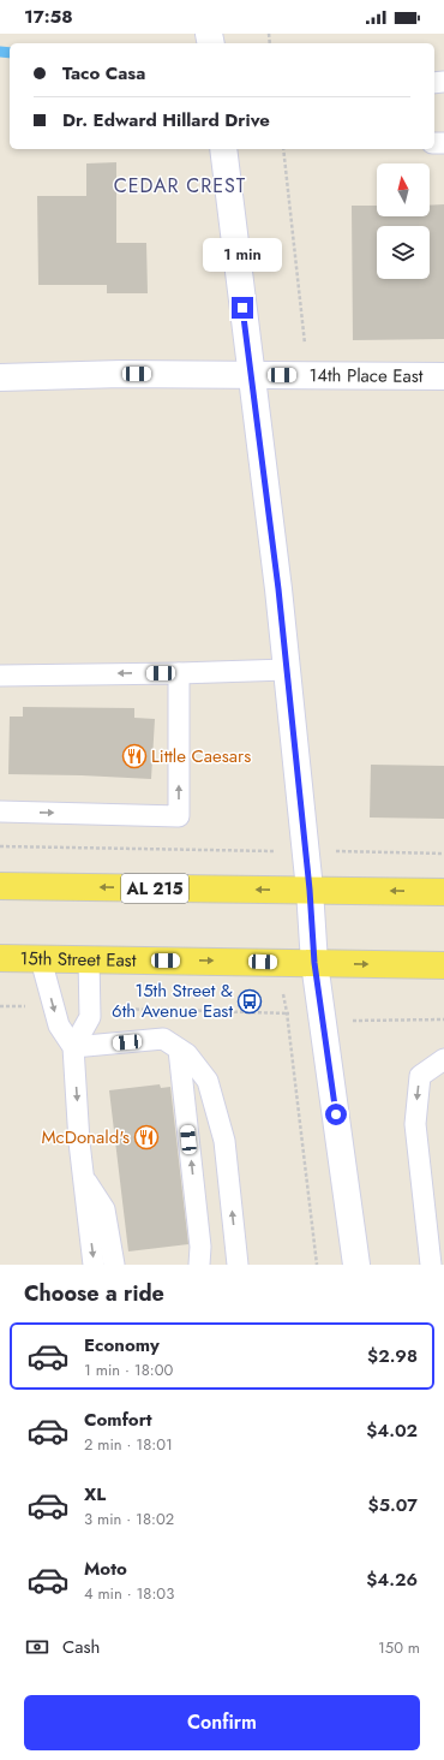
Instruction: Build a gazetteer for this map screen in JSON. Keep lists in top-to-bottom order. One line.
{"streets":{"main road":["AL 215","15th Street East"],"street":["14th Place East"]},"districts":["CEDAR CREST"],"places":{"restaurant":["Little Caesars","McDonald's"],"bus stop":["15th Street & 6th Avenue East"]},"north":"top","page":{"status":"17:58","banner":["Taco Casa","Dr. Edward Hillard Drive"],"bubble":"1 min","heading":"Choose a ride","list":[{"name":"Economy","note":"1 min · 18:00","value":"$2.98"},{"name":"Comfort","note":"2 min · 18:01","value":"$4.02"},{"name":"XL","note":"3 min · 18:02","value":"$5.07"},{"name":"Moto","note":"4 min · 18:03","value":"$4.26"}],"pay":["Cash","150 m"],"buttons":"Confirm"}}
